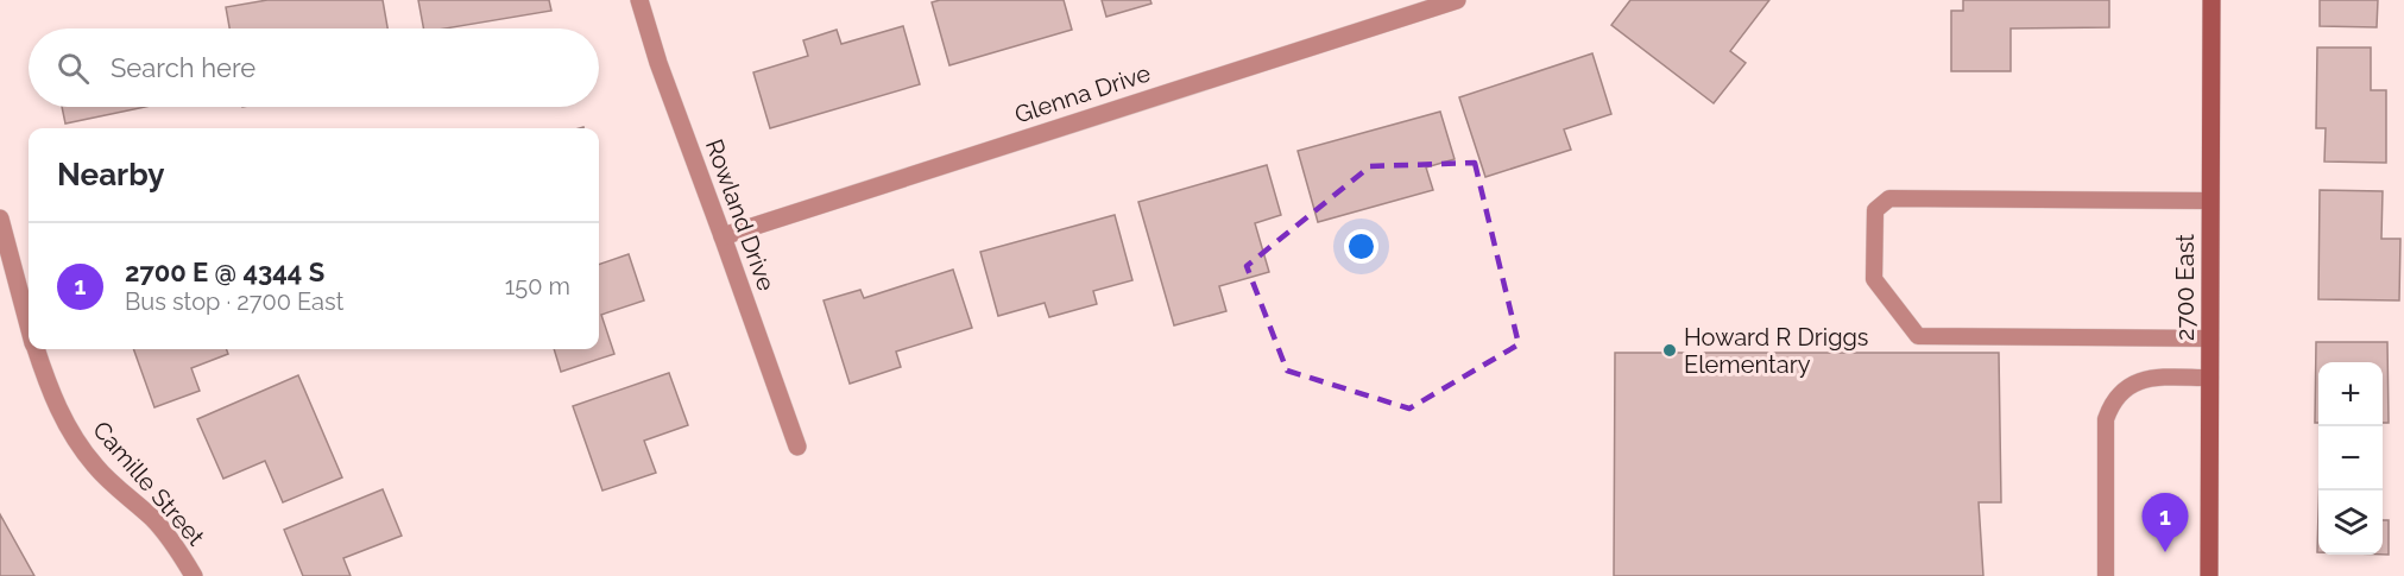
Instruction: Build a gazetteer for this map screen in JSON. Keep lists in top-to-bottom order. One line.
{"streets":{"street":["Glenna Drive","Rowland Drive","2700 East","Camille Street"]},"crossings":[["Glenna Drive","Rowland Drive"]],"places":["Howard R Driggs Elementary"],"page":{"search":"Search here","heading":"Nearby","list":[{"mark":"1","name":"2700 E @ 4344 S","note":"Bus stop · 2700 East","value":"150 m"}],"map_buttons":["+","−"],"pins":"1"}}
